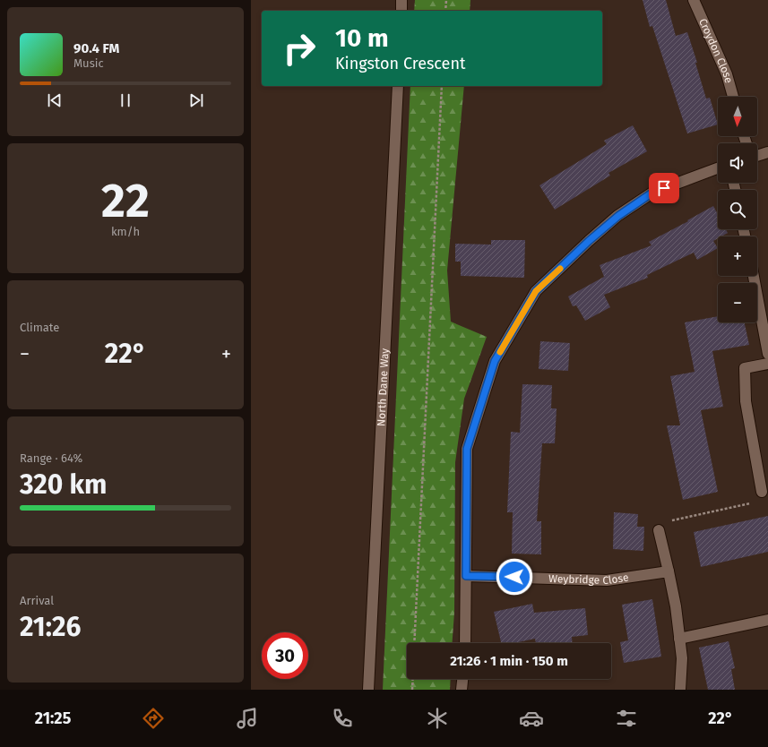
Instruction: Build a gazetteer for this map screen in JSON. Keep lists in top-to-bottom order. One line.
{"streets":{"street":["Croydon Close","North Dane Way","Weybridge Close"]},"north":"bottom","page":{"turn":["10 m","Kingston Crescent"],"song":["90.4 FM","Music"],"map_buttons":["+","−"],"tile":[["22","km/h"],"Climate",["Range · 64%","320 km"],["Arrival","21:26"]],"heat":["−","22°","+"],"limit":"30","trip":"21:26 · 1 min · 150 m","tabs":["21:25","22°"]}}
